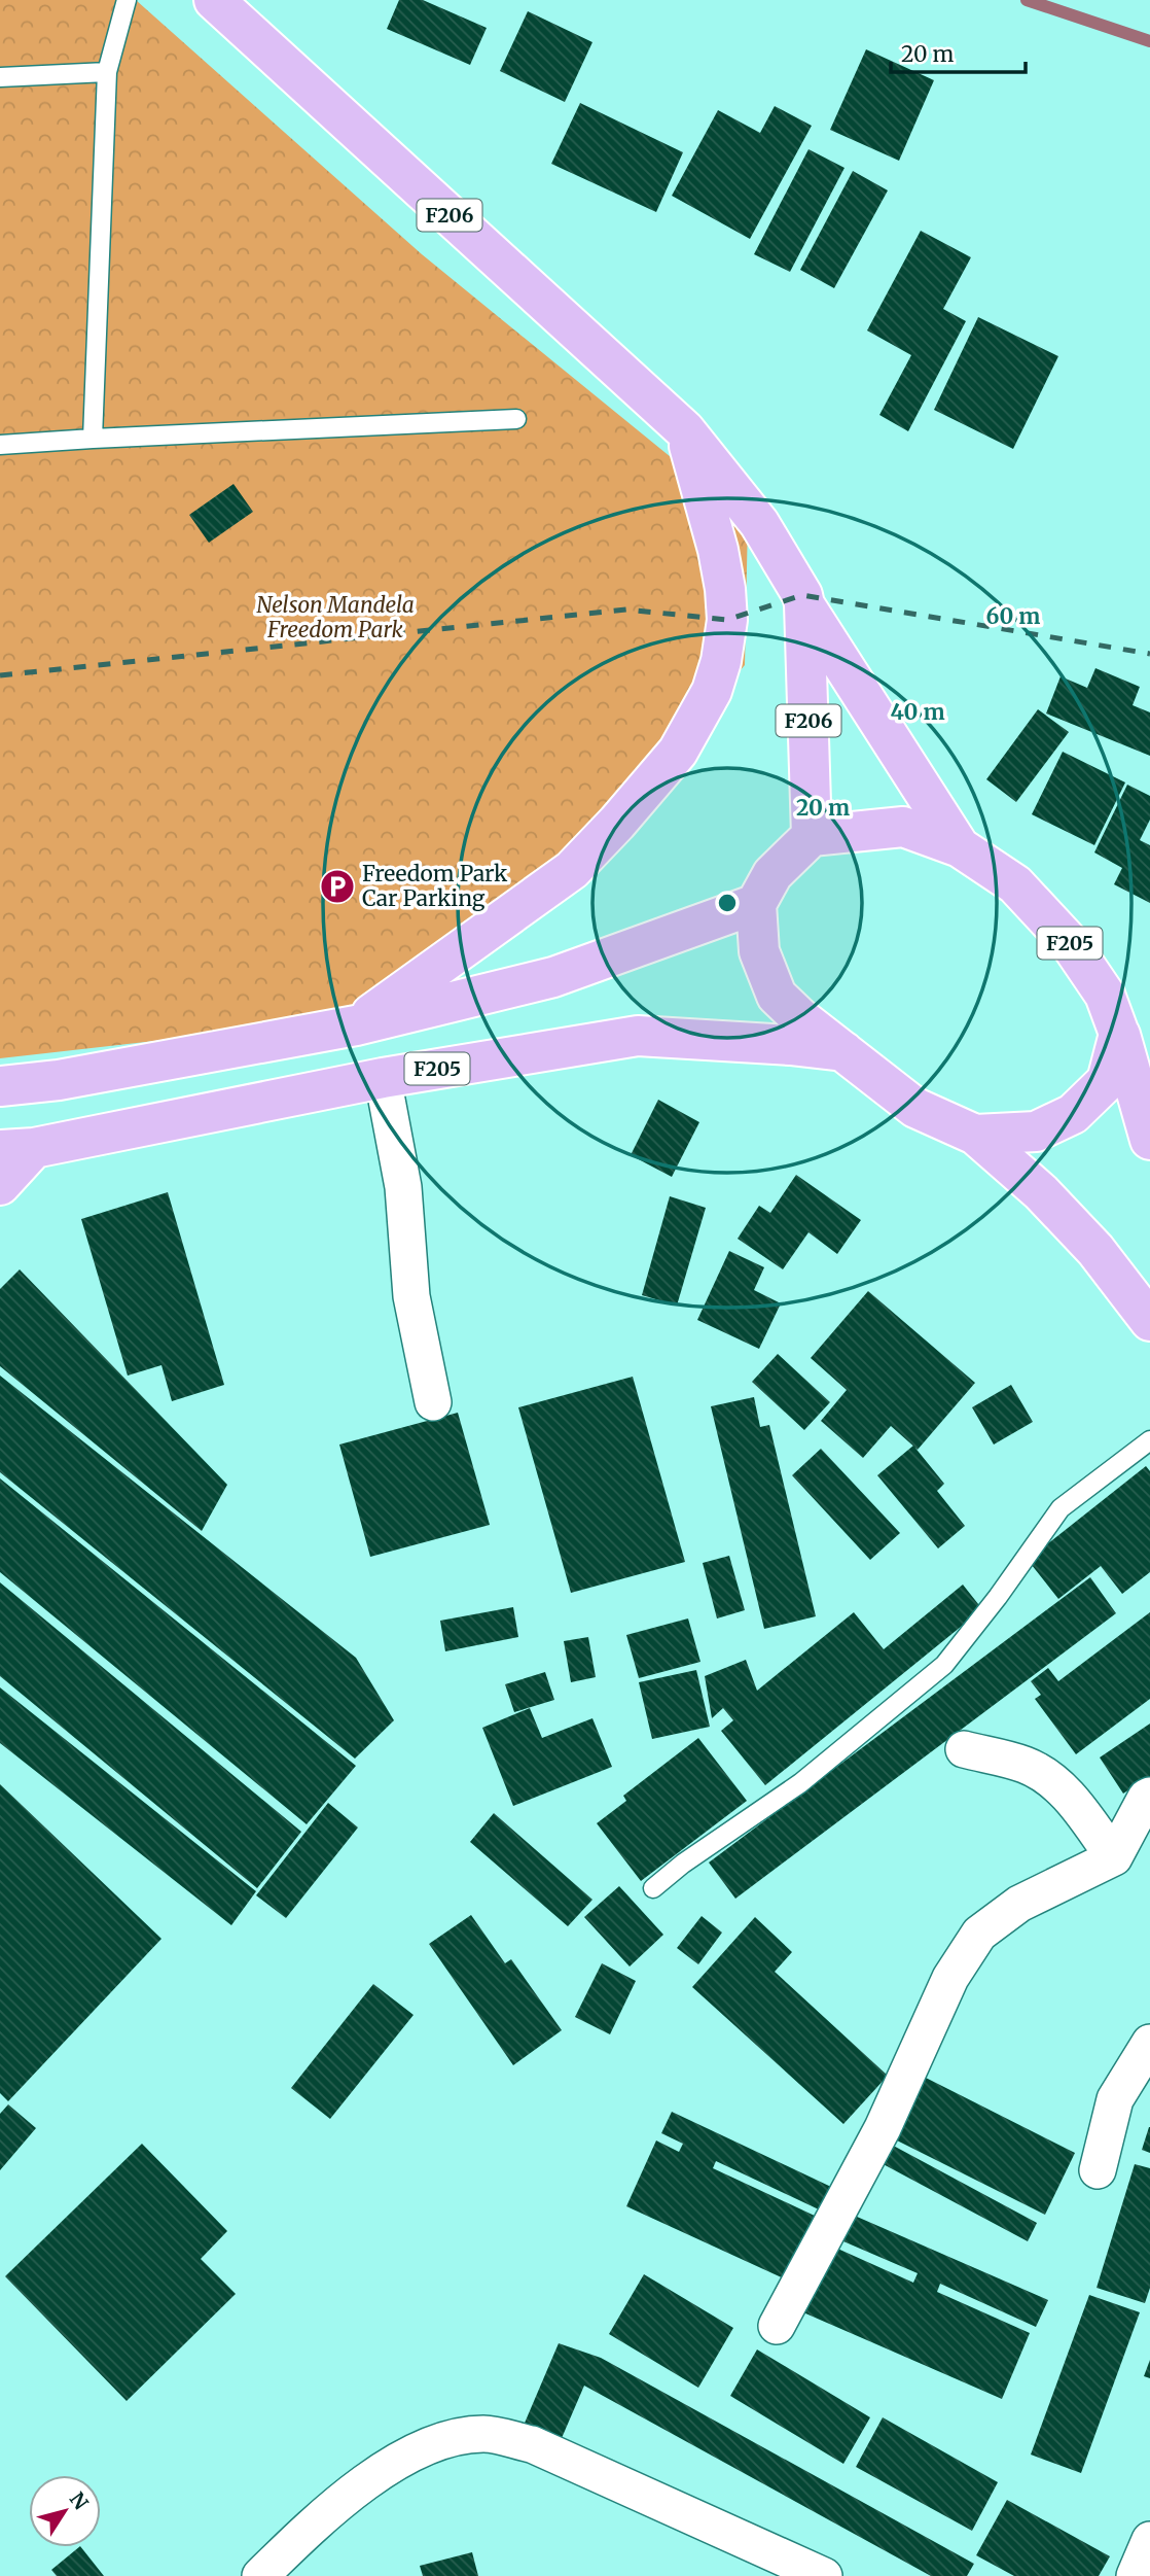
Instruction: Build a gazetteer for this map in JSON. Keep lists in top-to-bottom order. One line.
{"streets":{"main road":["F206","F205"]},"crossings":[["F206","F205"]],"parks":["Nelson Mandela Freedom Park"],"places":{"parking":["Freedom Park Car Parking"]},"scale_bar":"20 m","north":"top right","rings":["60 m","40 m","20 m"]}
